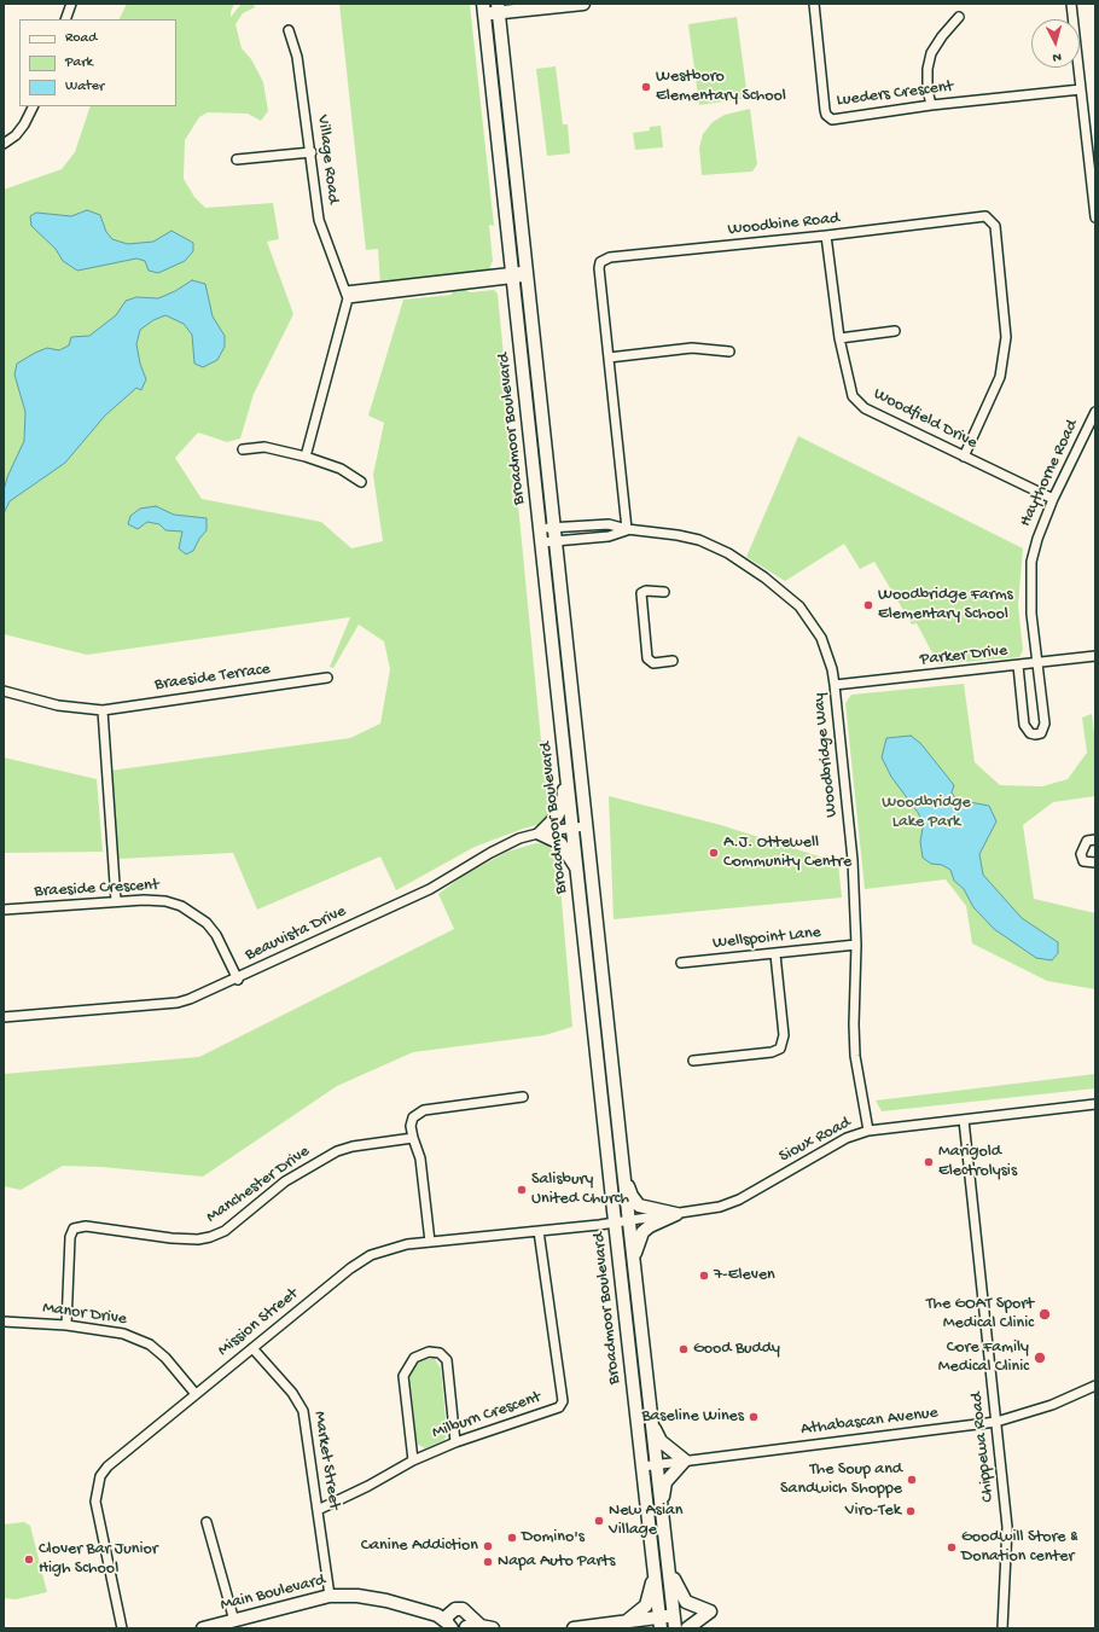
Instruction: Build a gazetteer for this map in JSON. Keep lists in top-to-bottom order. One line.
{"streets":{"main road":["Broadmoor Boulevard","Main Boulevard"],"street":["Lueders Crescent","Village Road","Woodbine Road","Woodfield Drive","Haythorne Road","Parker Drive","Braeside Terrace","Woodbridge Way","Braeside Crescent","Beauvista Drive","Wellspoint Lane","Sioux Road","Manchester Drive","Manor Drive","Mission Street","Milburn Crescent","Athabascan Avenue","Chippewa Road","Market Street"]},"crossings":[["Woodbine Road","Woodfield Drive"],["Woodbine Road","Woodbridge Way"],["Woodfield Drive","Haythorne Road"],["Broadmoor Boulevard","Woodbridge Way"],["Broadmoor Boulevard","Beauvista Drive"],["Broadmoor Boulevard","Sioux Road"],["Broadmoor Boulevard","Mission Street"],["Broadmoor Boulevard","Athabascan Avenue"],["Haythorne Road","Parker Drive"],["Parker Drive","Woodbridge Way"],["Woodbridge Way","Wellspoint Lane"],["Woodbridge Way","Sioux Road"],["Braeside Crescent","Beauvista Drive"],["Sioux Road","Mission Street"],["Sioux Road","Chippewa Road"],["Manchester Drive","Manor Drive"],["Manor Drive","Mission Street"],["Mission Street","Milburn Crescent"],["Mission Street","Market Street"],["Milburn Crescent","Market Street"],["Athabascan Avenue","Chippewa Road"],["Market Street","Main Boulevard"]],"parks":["Woodbridge Lake Park"],"places":["Westboro Elementary School","Woodbridge Farms Elementary School","A.J. Ottewell Community Centre","Marigold Electrolysis","Salisbury United Church","7-Eleven","The GOAT Sport Medical Clinic","Good Buddy","Core Family Medical Clinic","Baseline Wines","The Soup and Sandwich Shoppe","Viro-Tek","New Asian Village","Domino's","Canine Addiction","Goodwill Store & Donation center","Clover Bar Junior High School","Napa Auto Parts"],"legend":["Road","Park","Water"],"north":"bottom"}
